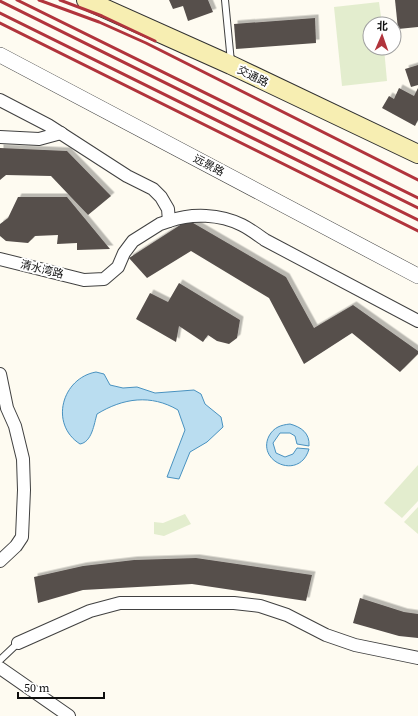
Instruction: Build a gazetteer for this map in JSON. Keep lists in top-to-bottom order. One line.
{"streets":{"main road":["交通路"],"street":["远景路","清水湾路"]},"scale_bar":"50 m","north":"top"}
